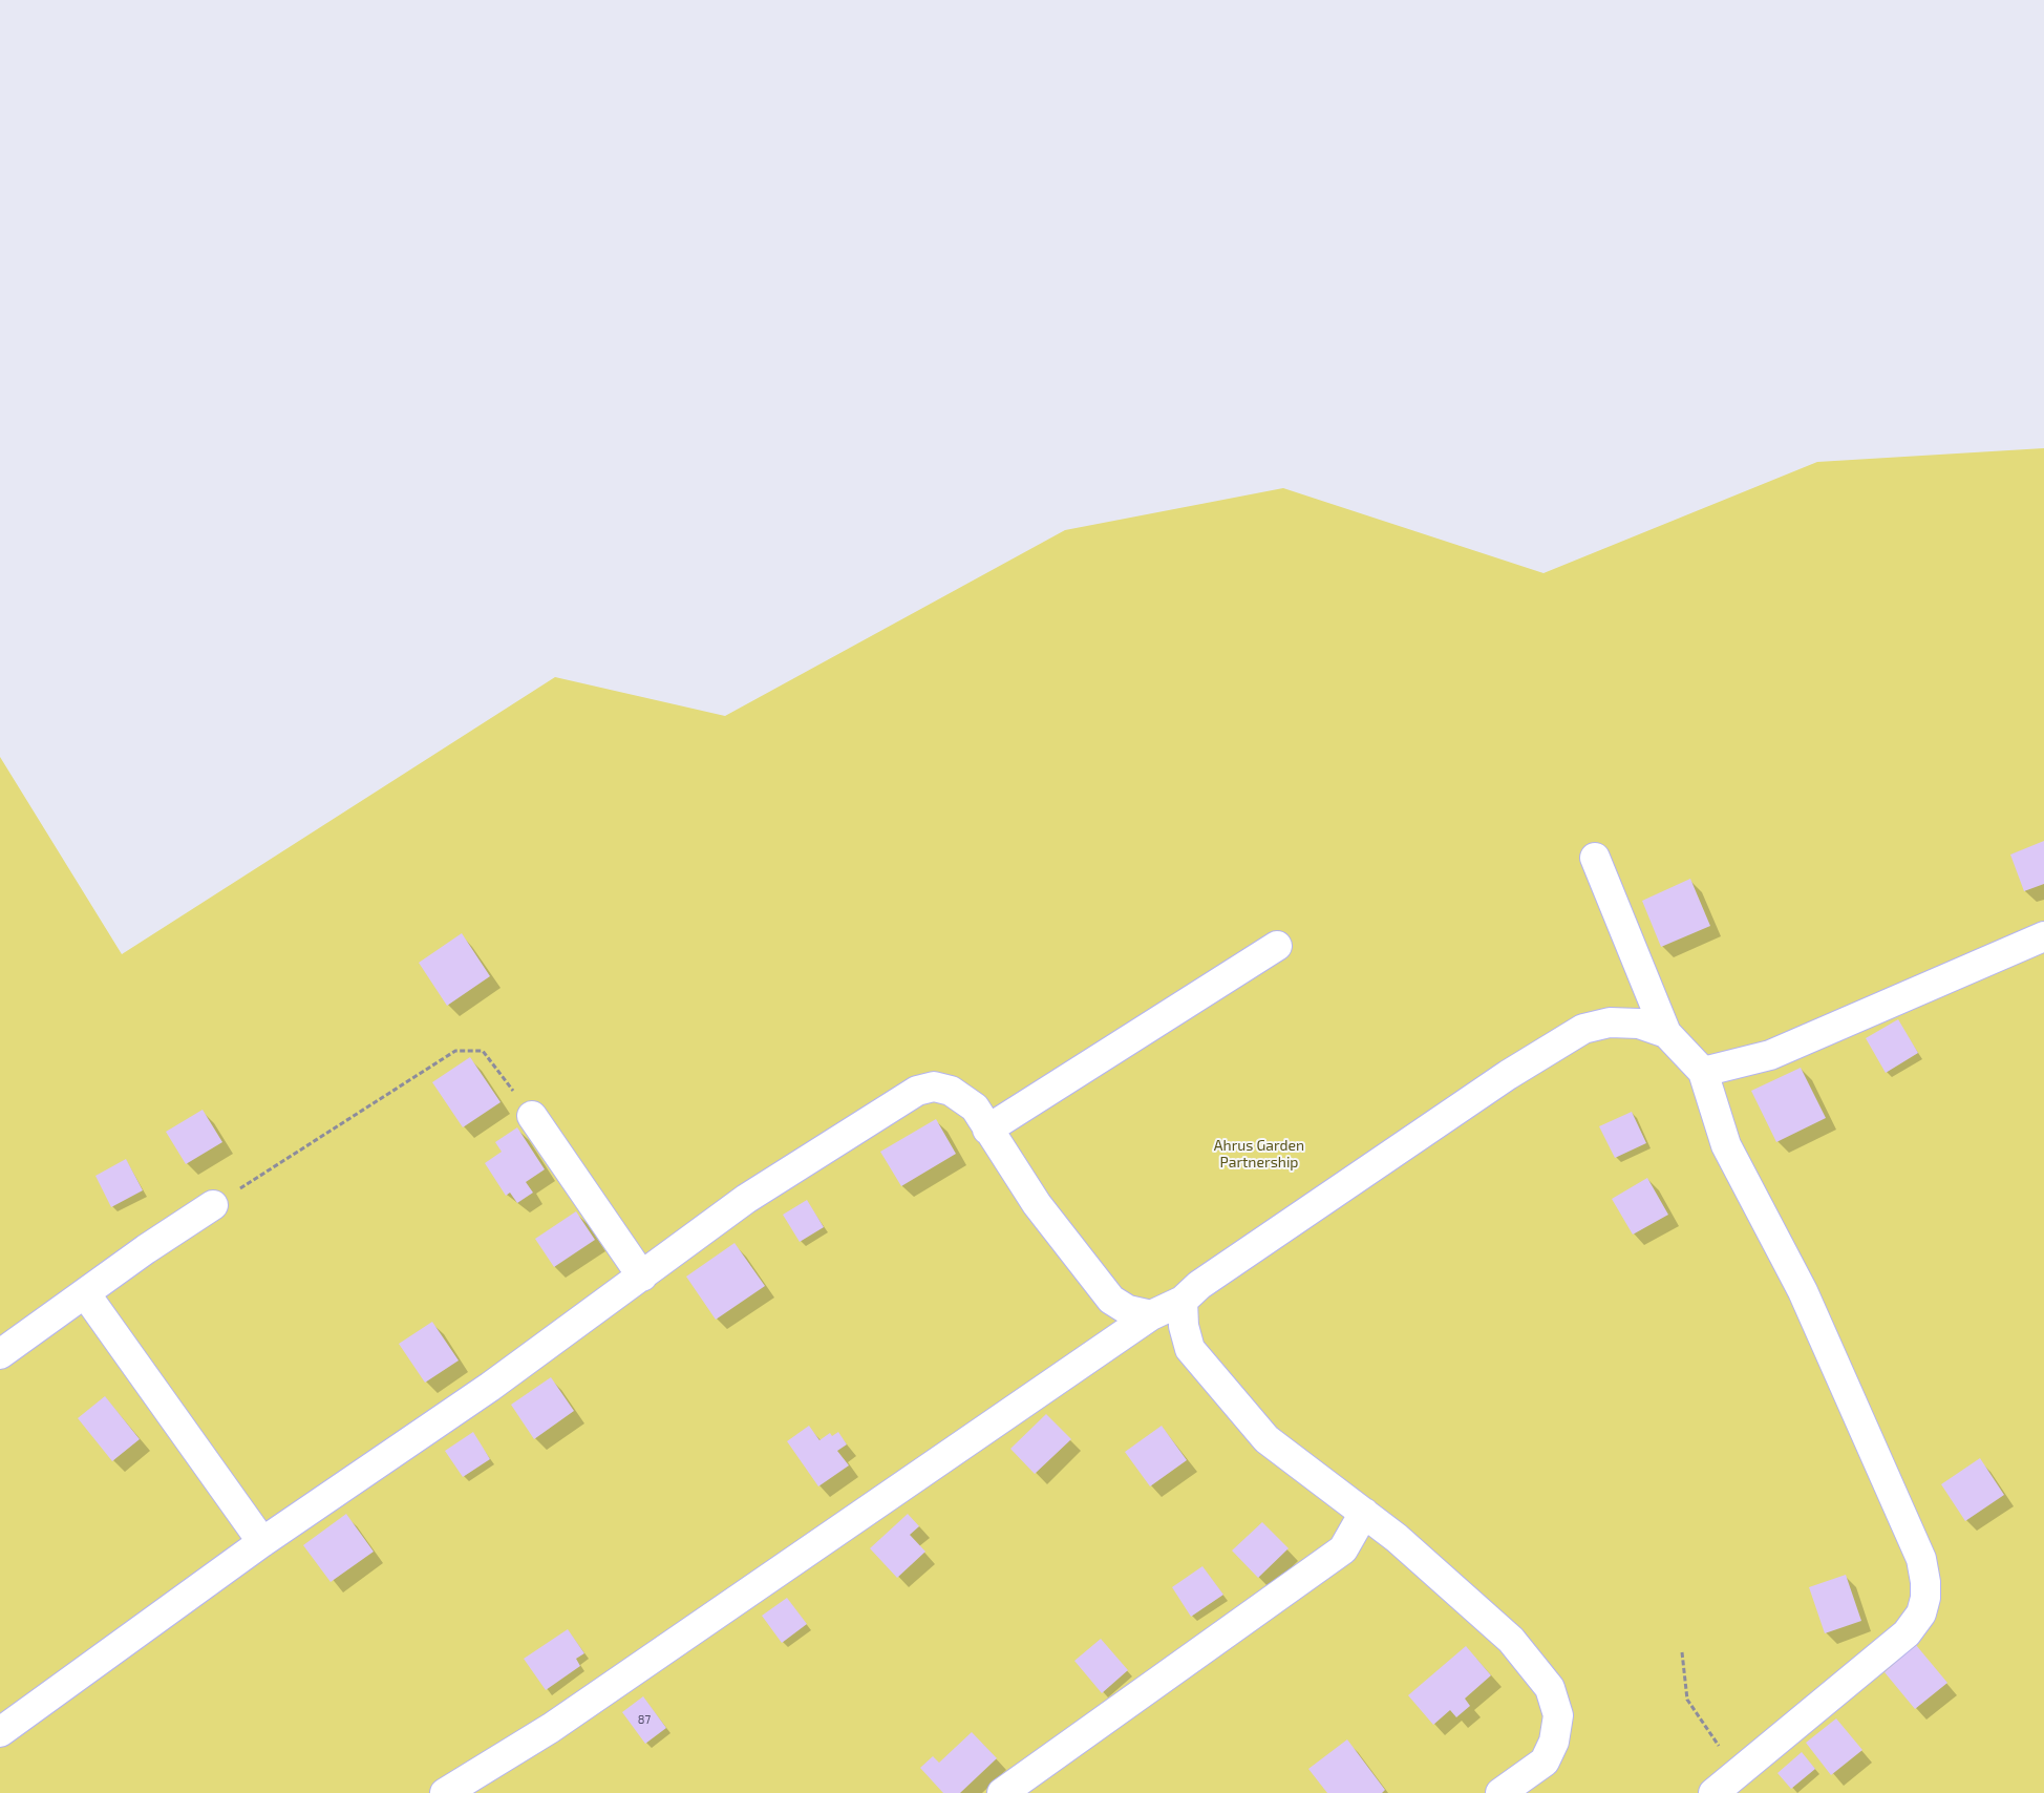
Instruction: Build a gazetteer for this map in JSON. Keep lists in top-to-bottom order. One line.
{"parks":["Ahrus Garden Partnership"],"house_numbers":["87"]}
